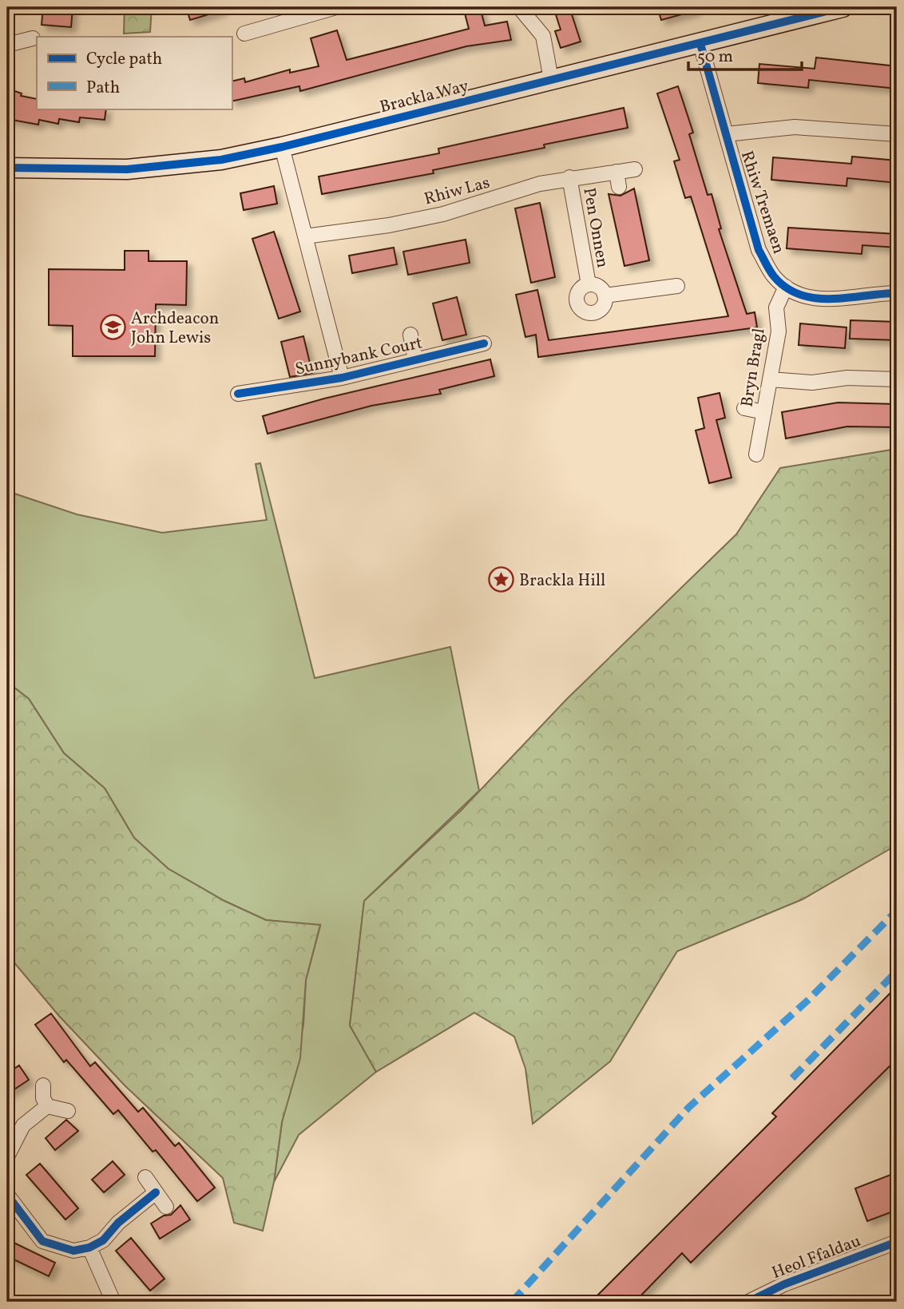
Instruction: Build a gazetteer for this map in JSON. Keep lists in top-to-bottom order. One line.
{"streets":{"street":["Brackla Way","Rhiw Las","Rhiw Tremaen","Pen Onnen","Sunnybank Court","Bryn Bragl","Heol Ffaldau"]},"crossings":[["Brackla Way","Rhiw Tremaen"],["Brackla Way","Sunnybank Court"],["Rhiw Las","Pen Onnen"],["Rhiw Las","Sunnybank Court"],["Rhiw Tremaen","Bryn Bragl"]],"places":{"school or university":["Archdeacon John Lewis"],"place":["Brackla Hill"]},"legend":["Cycle path","Path"],"scale_bar":"50 m"}
